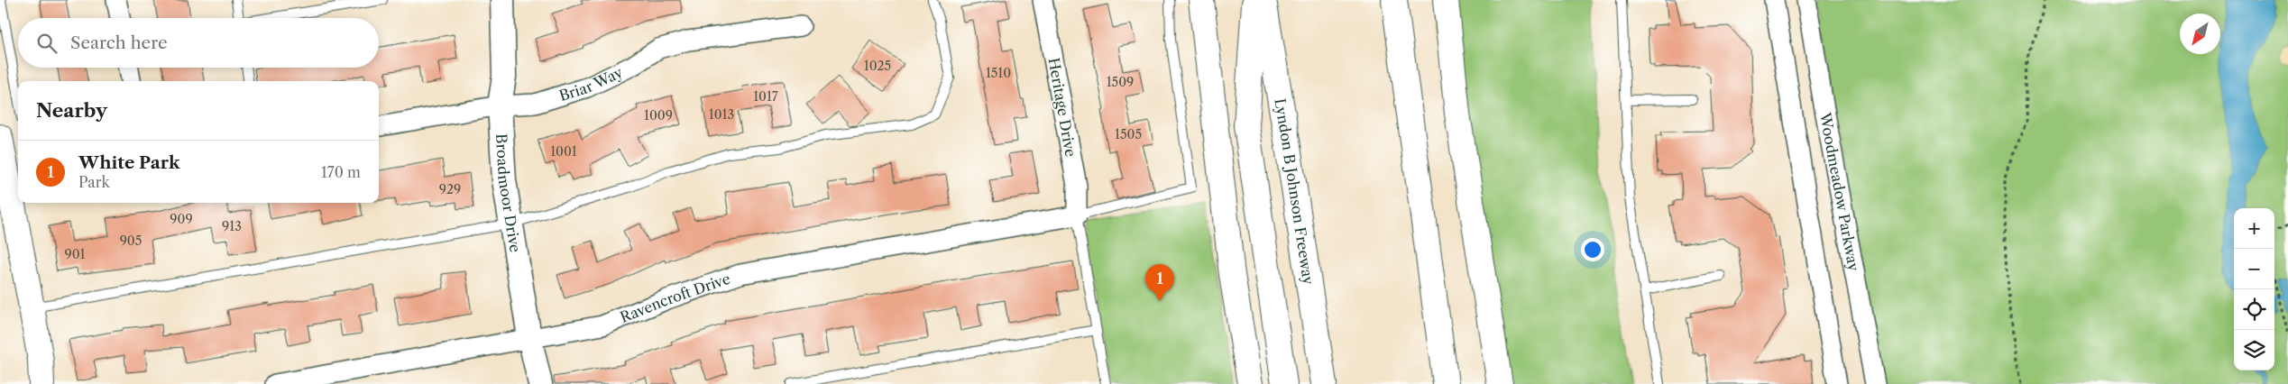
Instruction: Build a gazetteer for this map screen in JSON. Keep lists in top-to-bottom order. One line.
{"streets":{"main road":["Lyndon B Johnson Freeway"],"street":["Briar Way","Heritage Drive","Woodmeadow Parkway","Broadmoor Drive","Ravencroft Drive"]},"crossings":[["Briar Way","Broadmoor Drive"],["Heritage Drive","Ravencroft Drive"],["Broadmoor Drive","Ravencroft Drive"]],"house_numbers":["1025","1510","1509","1017","1013","1009","1505","1001","929","909","913","905","901"],"north":"bottom left","page":{"search":"Search here","heading":"Nearby","list":[{"mark":"1","name":"White Park","note":"Park","value":"170 m"}],"map_buttons":["+","−"],"pins":"1"}}
